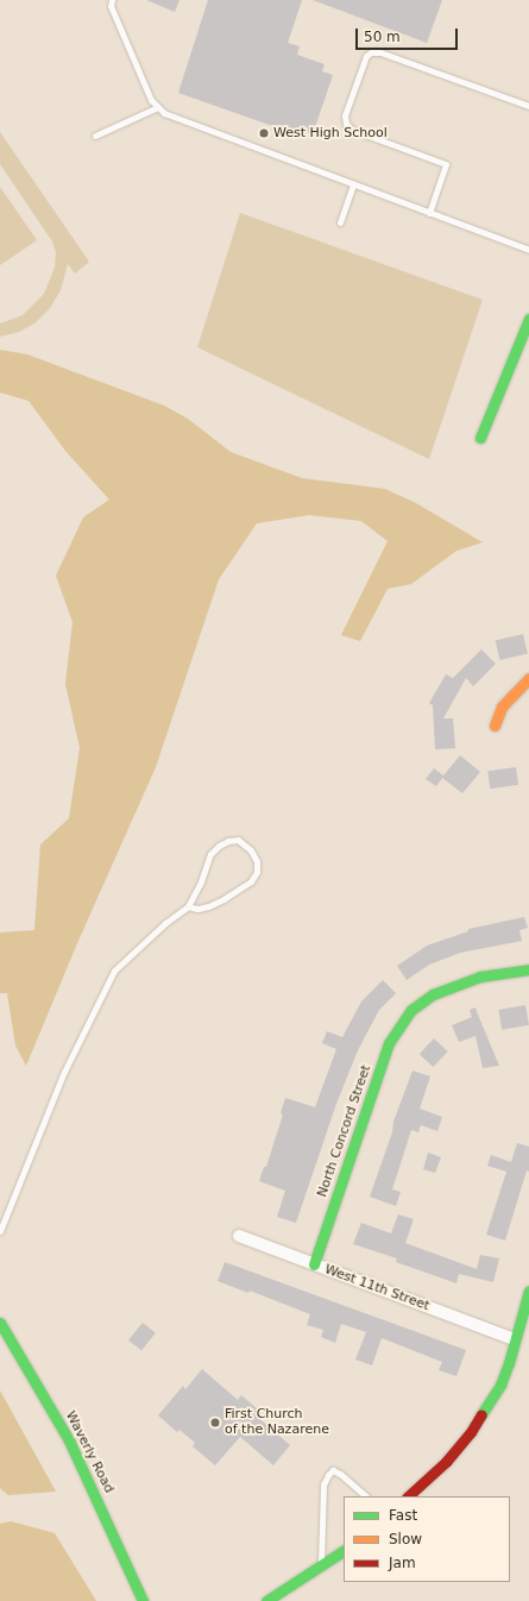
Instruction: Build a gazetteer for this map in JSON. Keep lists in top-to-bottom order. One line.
{"streets":{"street":["North Concord Street","West 11th Street","Waverly Road"]},"crossings":[["North Concord Street","West 11th Street"]],"places":["West High School","First Church of the Nazarene"],"legend":["Fast","Slow","Jam"],"scale_bar":"50 m"}
